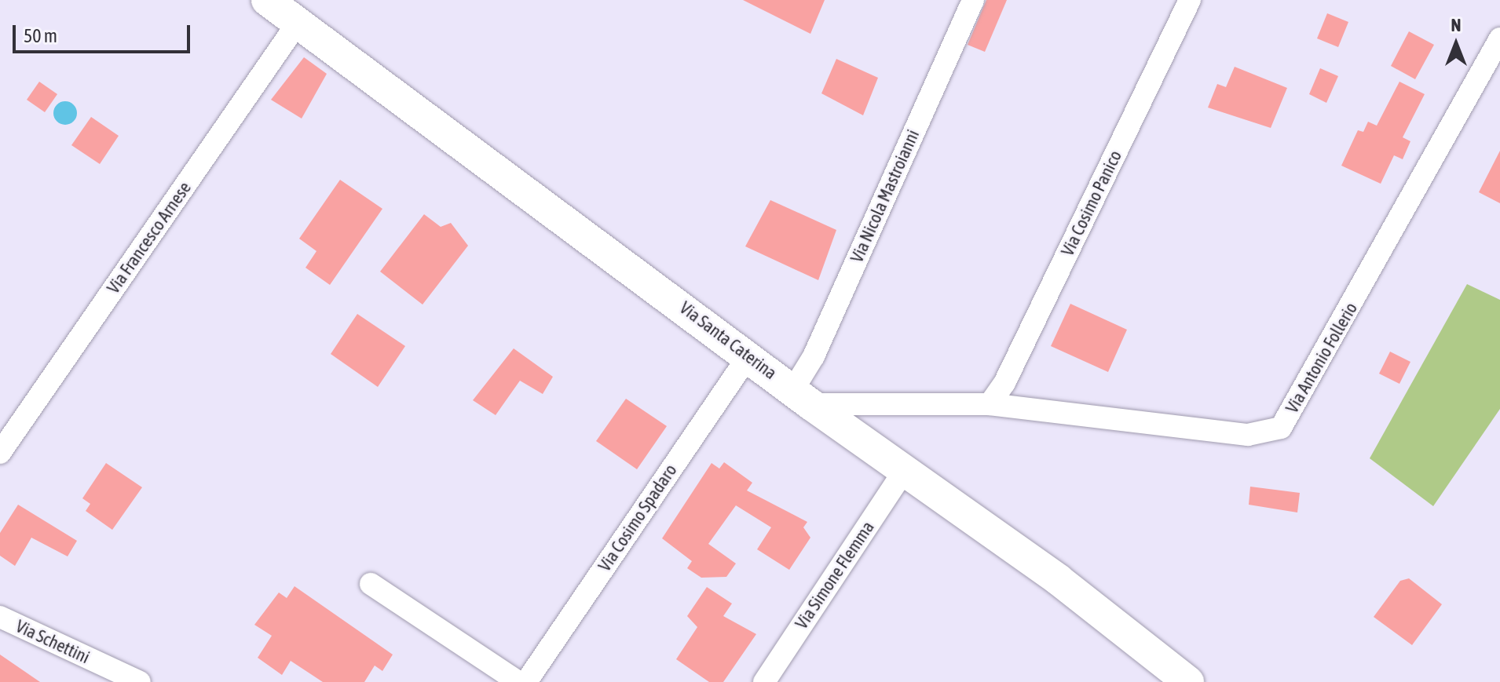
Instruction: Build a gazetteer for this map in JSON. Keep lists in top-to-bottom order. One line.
{"streets":{"street":["Via Nicola Mastroianni","Via Cosimo Panico","Via Francesco Arnese","Via Santa Caterina","Via Antonio Follerio","Via Cosimo Spadaro","Via Simone Flemma","Via Schettini"]},"crossings":[["Via Nicola Mastroianni","Via Santa Caterina"],["Via Nicola Mastroianni","Via Antonio Follerio"],["Via Cosimo Panico","Via Antonio Follerio"],["Via Francesco Arnese","Via Santa Caterina"],["Via Santa Caterina","Via Antonio Follerio"],["Via Santa Caterina","Via Cosimo Spadaro"],["Via Santa Caterina","Via Simone Flemma"]],"scale_bar":"50 m","north":"top"}
